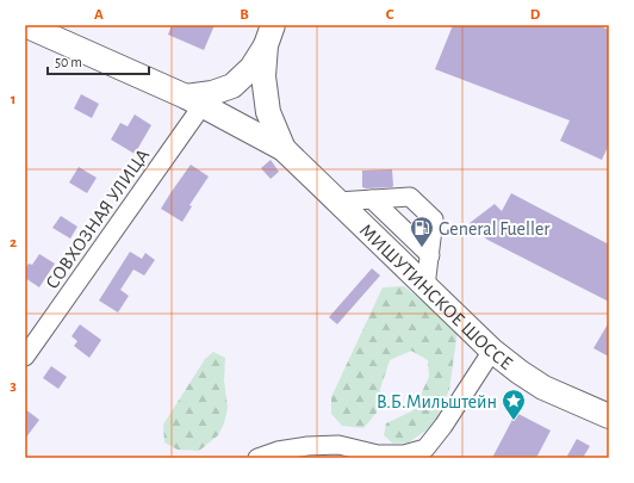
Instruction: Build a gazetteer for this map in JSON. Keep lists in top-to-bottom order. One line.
{"streets":{"main road":["МИШУТИНСКОЕ ШОССЕ"],"street":["СОВХОЗНАЯ УЛИЦА"]},"places":{"fuel station":["General Fueller"],"place":["В.Б.Мильштейн"]},"scale_bar":"50 m","grid":{"columns":["A","B","C","D"],"rows":["1","2","3"]}}
